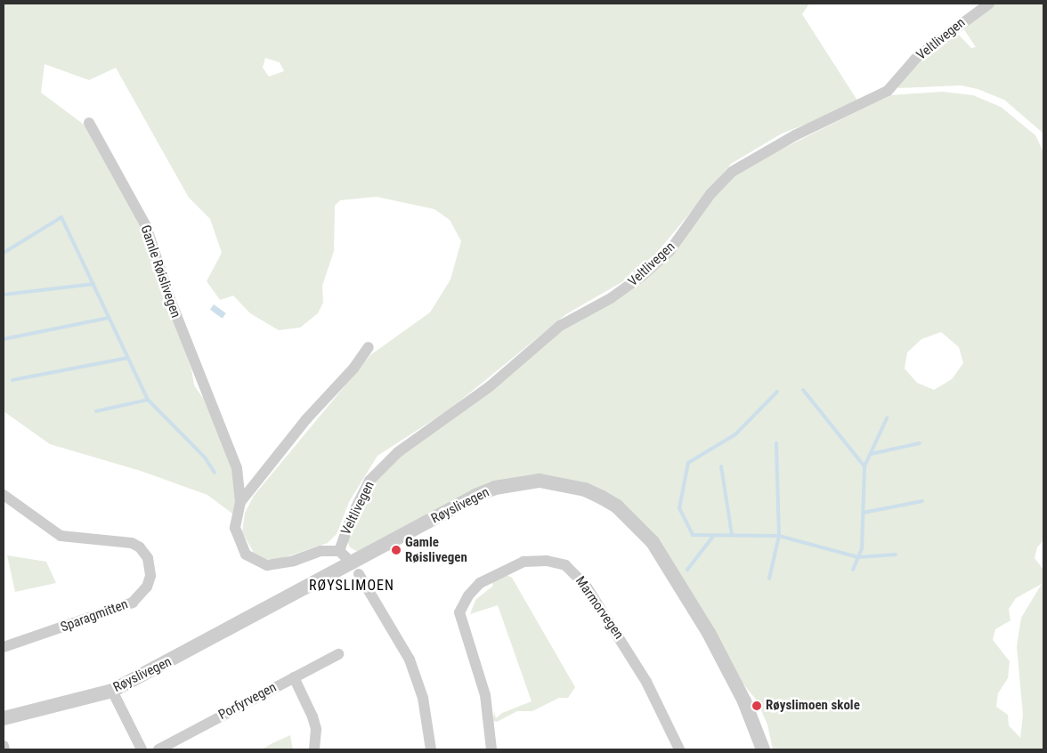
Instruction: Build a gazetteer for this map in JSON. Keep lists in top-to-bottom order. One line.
{"streets":{"street":["Veltlivegen","Gamle Røislivegen","Røyslivegen","Marmorvegen","Sparagmitten","Porfyrvegen"]},"crossings":[["Veltlivegen","Gamle Røislivegen"]],"districts":["RØYSLIMOEN"],"places":["Gamle Røislivegen","Røyslimoen skole"]}
